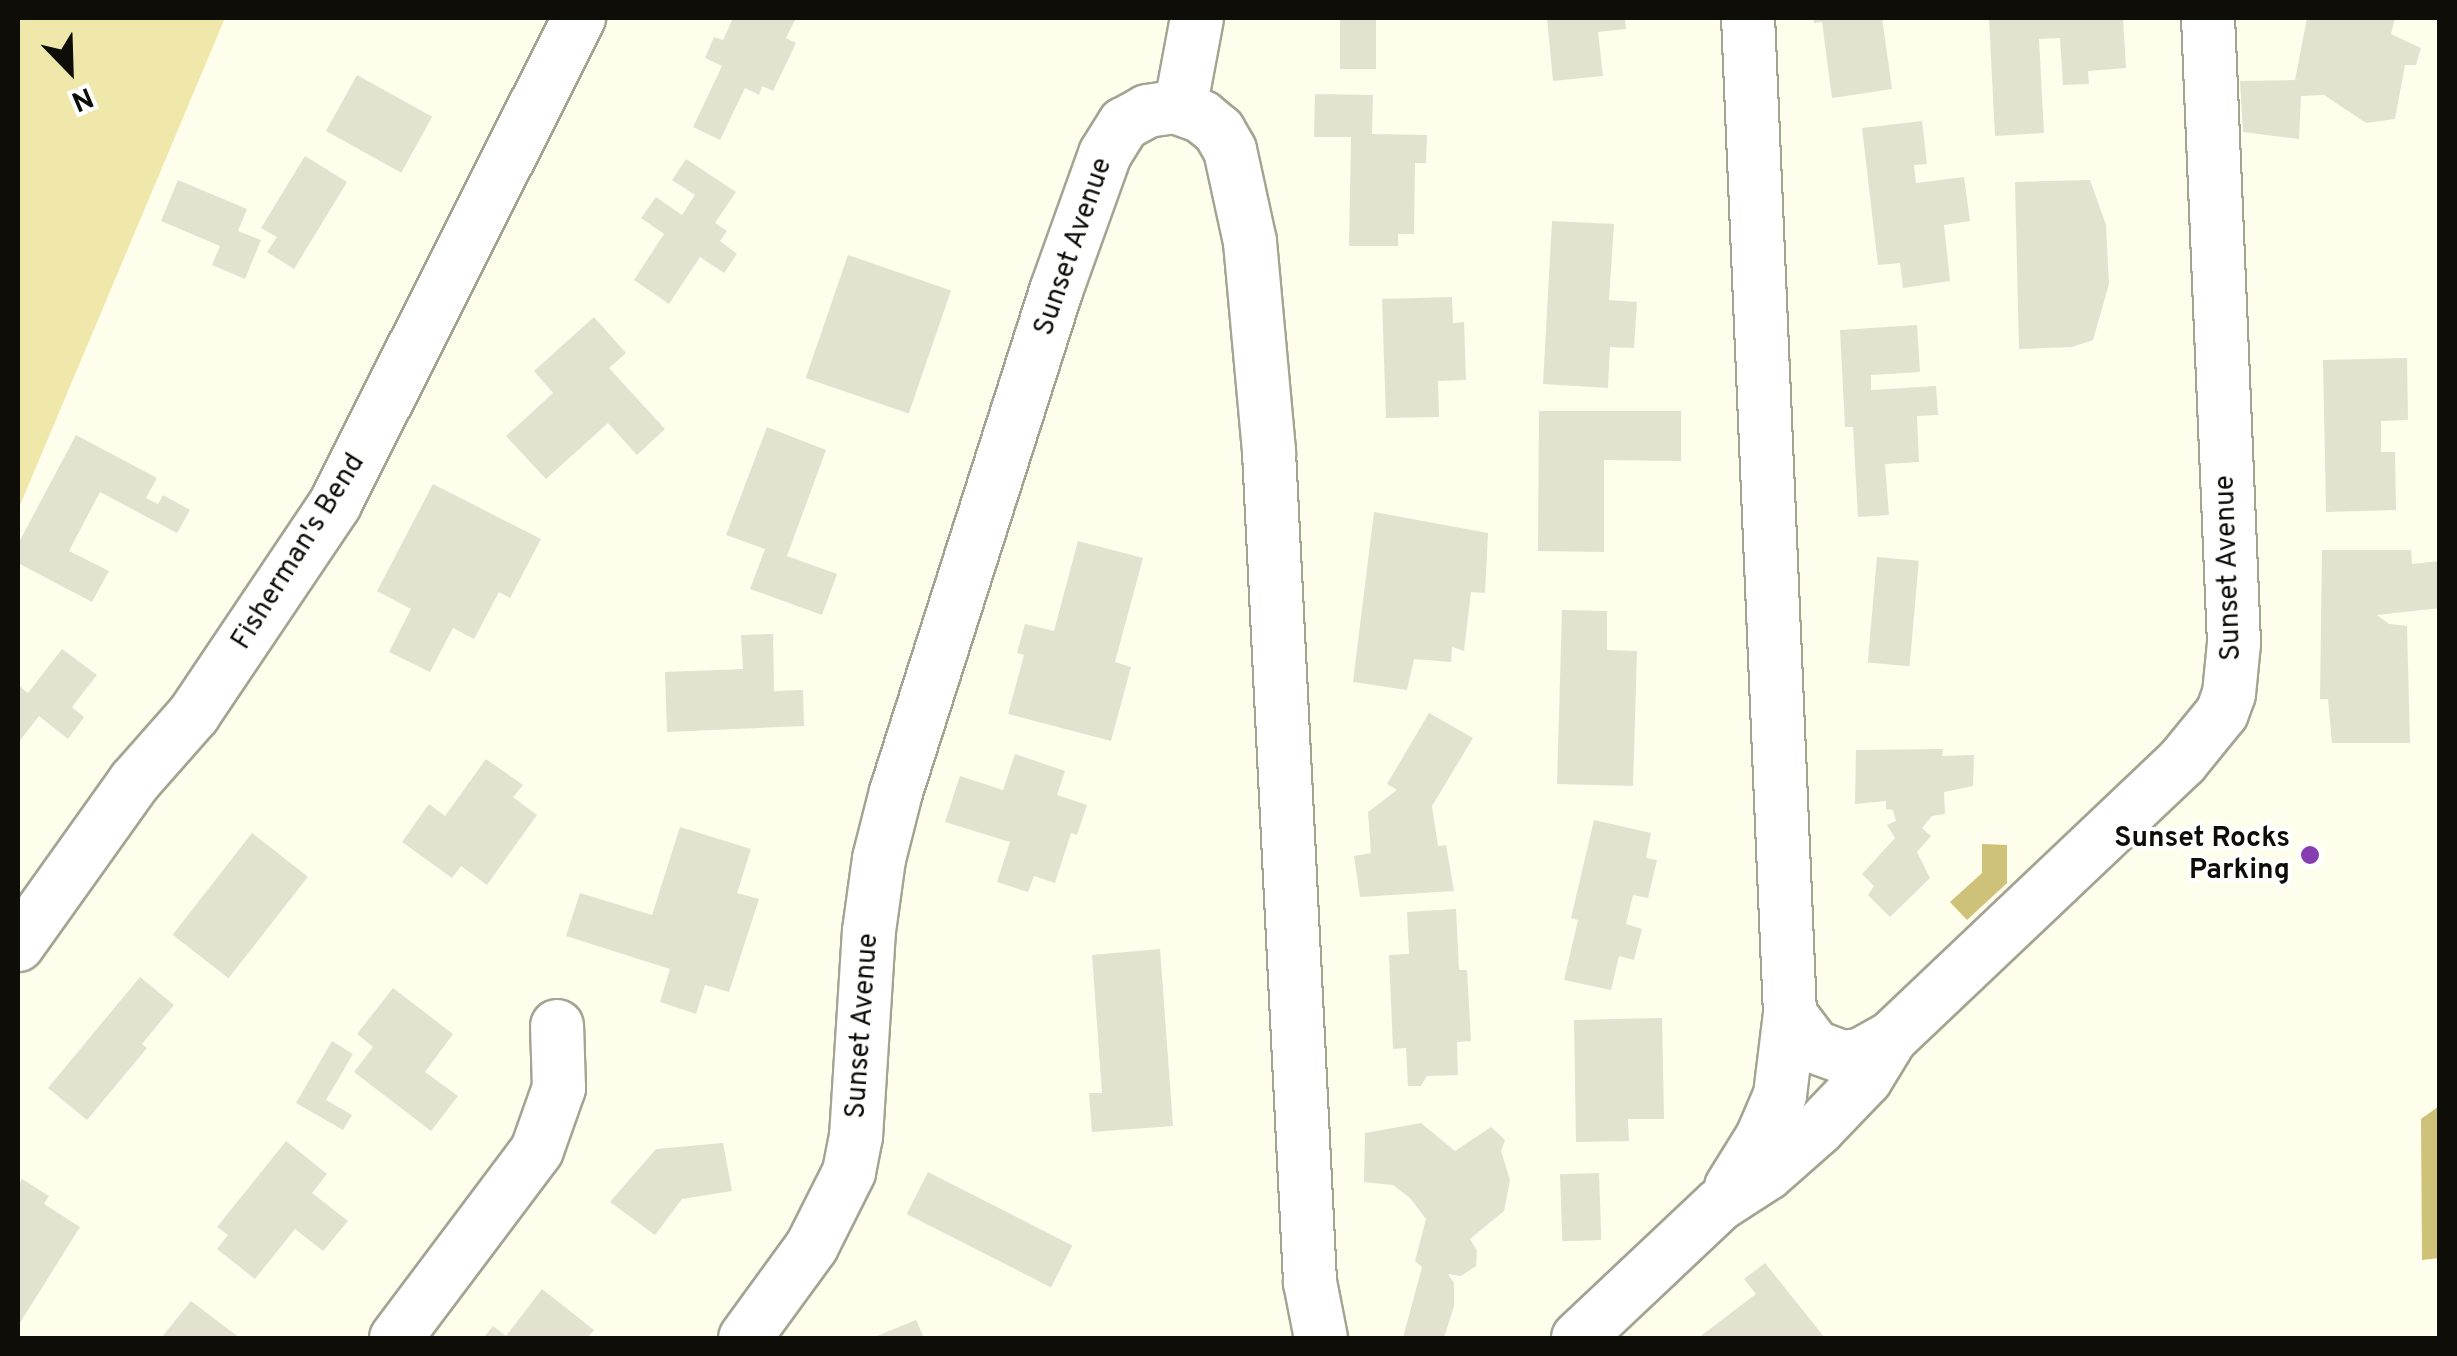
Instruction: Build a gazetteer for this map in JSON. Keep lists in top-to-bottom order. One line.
{"streets":{"street":["Sunset Avenue","Fisherman's Bend"]},"places":["Sunset Rocks Parking"],"north":"bottom right"}
